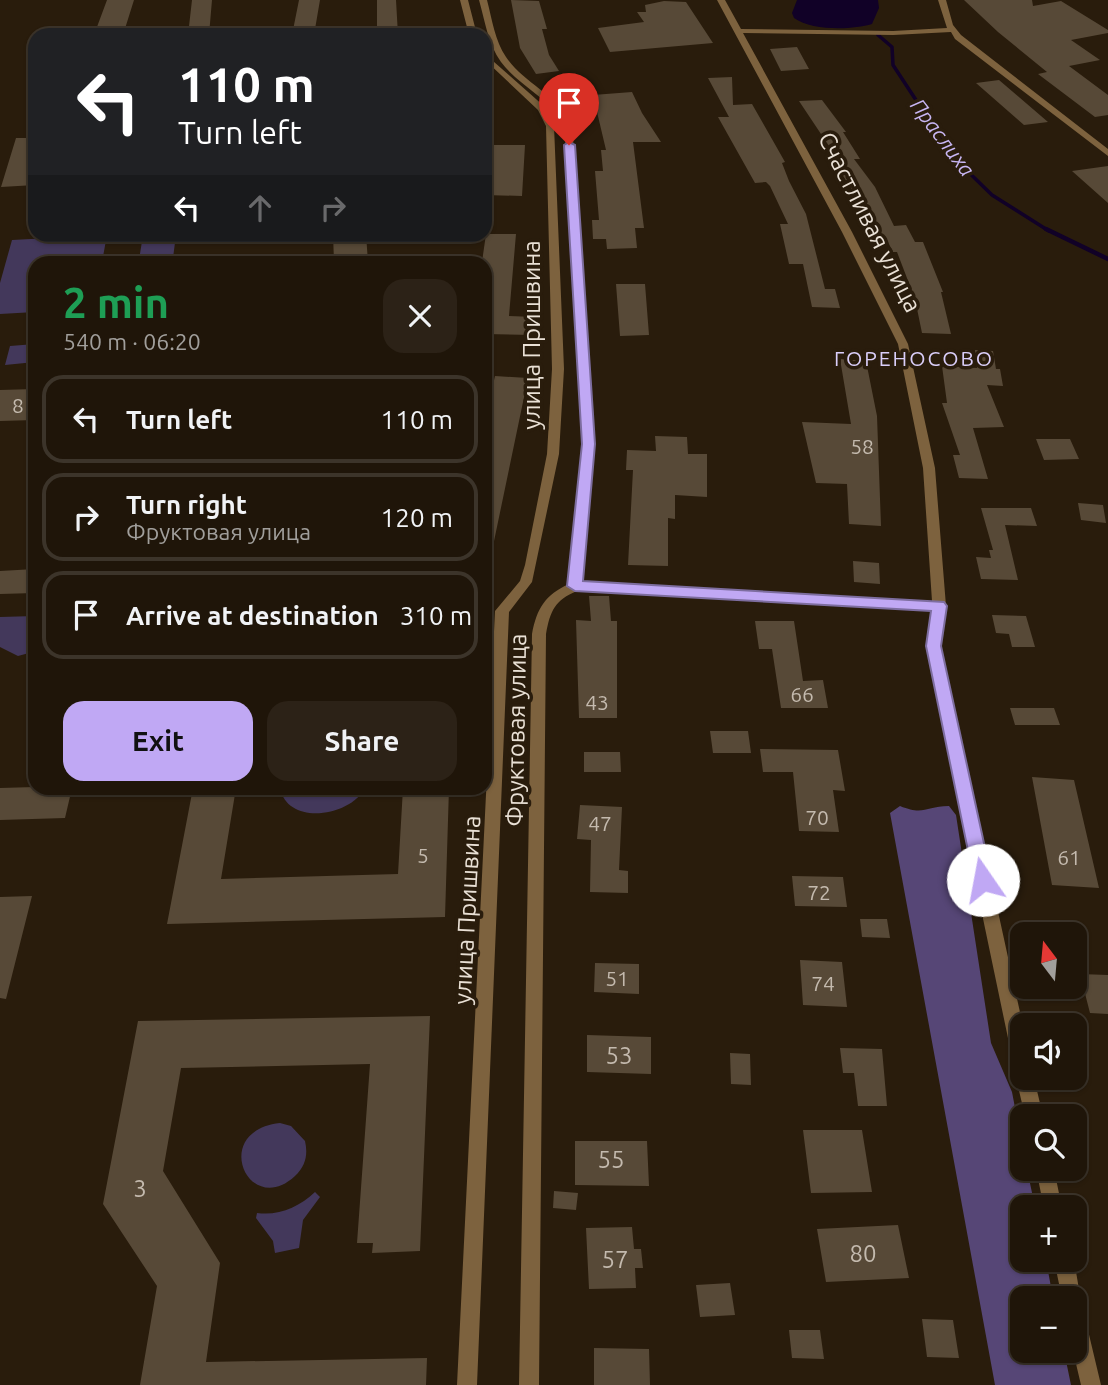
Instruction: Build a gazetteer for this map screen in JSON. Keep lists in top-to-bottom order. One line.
{"streets":{"street":["Счастливая улица","улица Пришвина","Фруктовая улица"]},"districts":["ГОРЕНОСОВО"],"water":["Праслиха"],"house_numbers":["8","58","66","43","70","47","5","61","72","51","74","53","55","3","80","57"],"north":"top","page":{"turn":["110 m","Turn left"],"heading":["2 min","540 m · 06:20"],"list":[{"name":"Turn left","value":"110 m"},{"name":"Turn right","note":"Фруктовая улица","value":"120 m"},{"name":"Arrive at destination","value":"310 m"}],"buttons":["Exit","Share"],"map_buttons":["+","−"]}}
